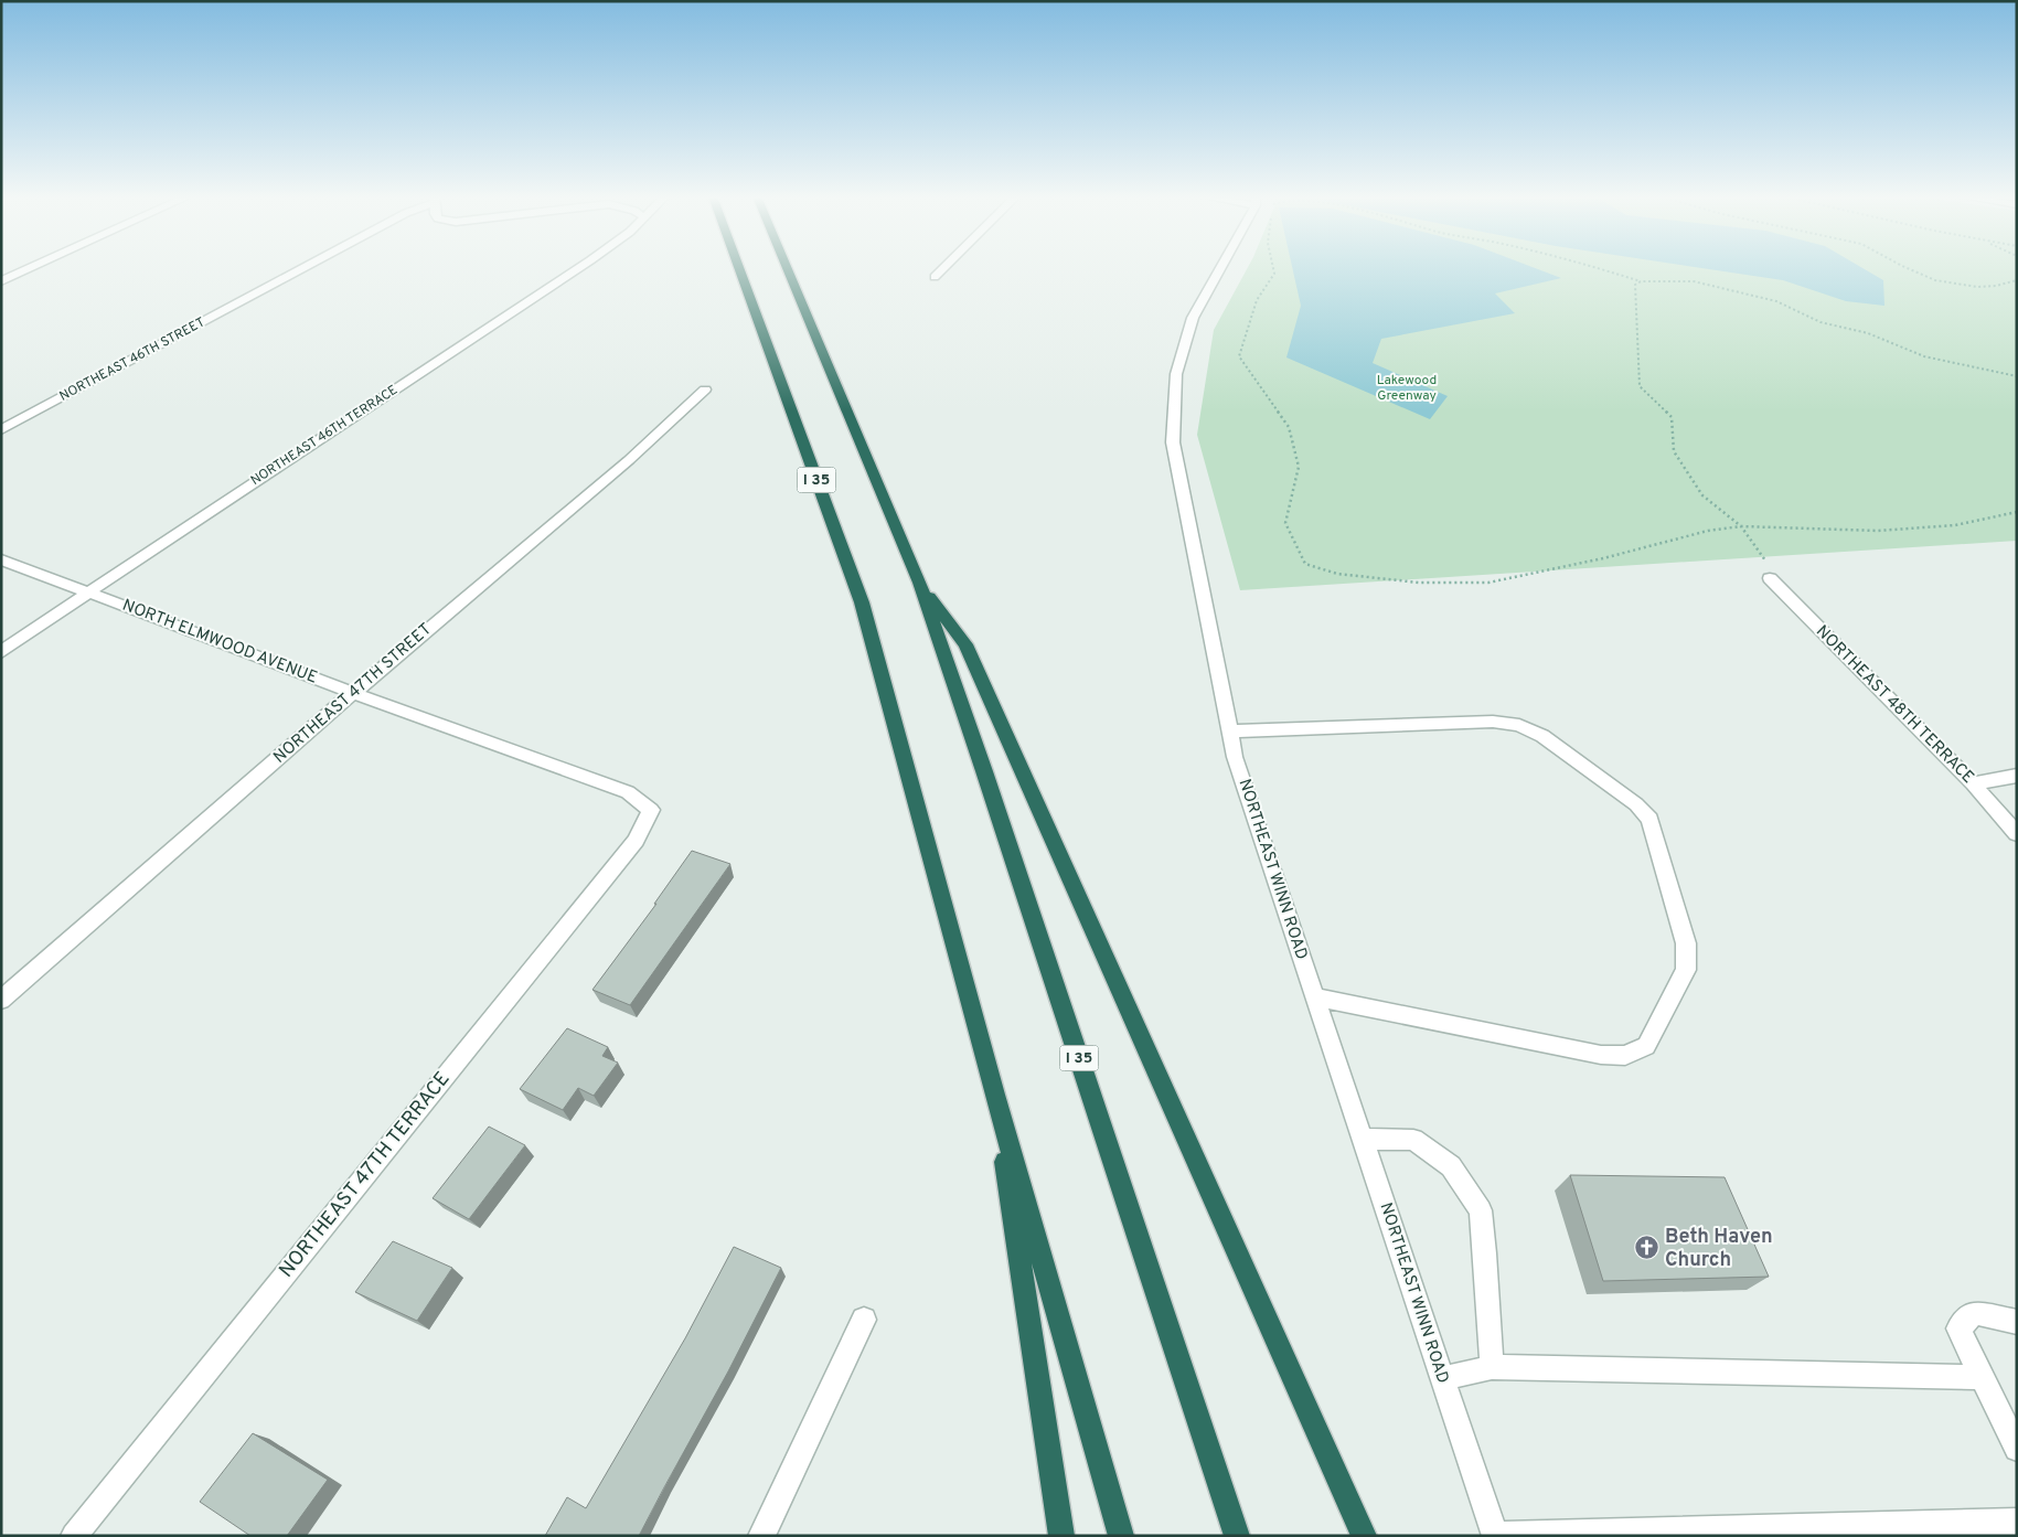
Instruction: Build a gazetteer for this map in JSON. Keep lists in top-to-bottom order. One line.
{"streets":{"highway":["I 35"],"street":["NORTHEAST 46TH STREET","NORTHEAST 46TH TERRACE","NORTH ELMWOOD AVENUE","NORTHEAST 47TH STREET","NORTHEAST 48TH TERRACE","NORTHEAST WINN ROAD","NORTHEAST 47TH TERRACE"]},"crossings":[["NORTHEAST 46TH TERRACE","NORTH ELMWOOD AVENUE"],["NORTH ELMWOOD AVENUE","NORTHEAST 47TH STREET"],["NORTH ELMWOOD AVENUE","NORTHEAST 47TH TERRACE"]],"parks":["Lakewood Greenway"],"places":{"church":["Beth Haven Church"]}}
